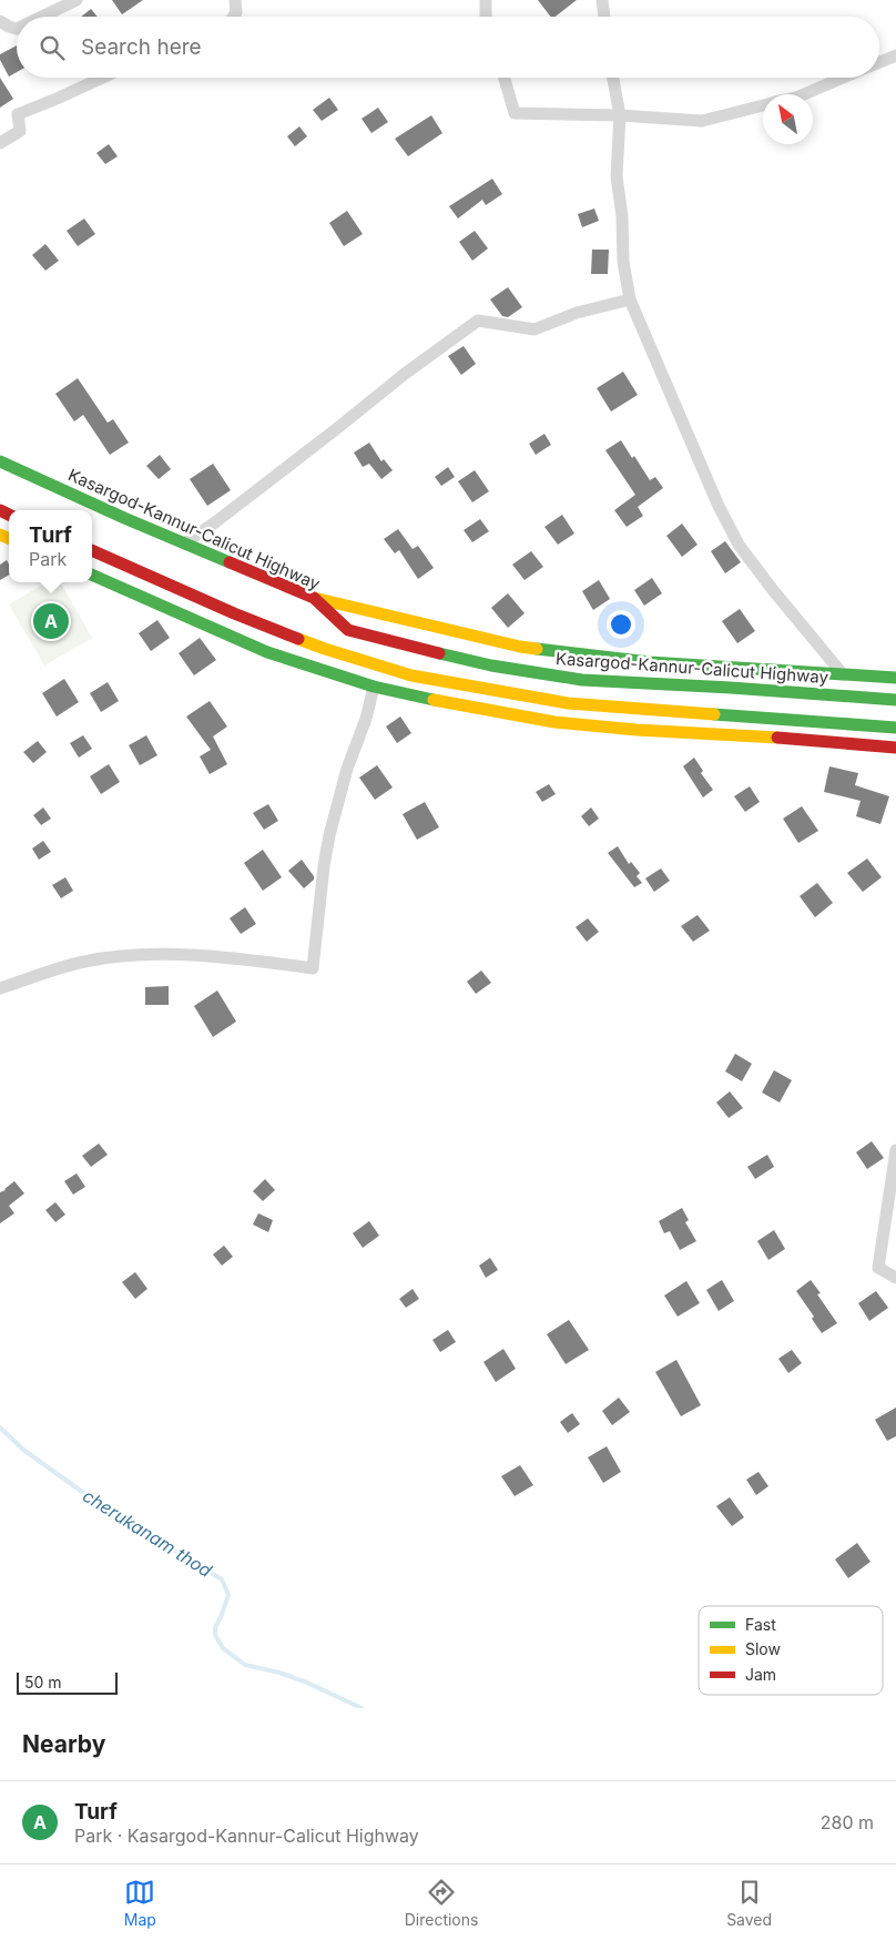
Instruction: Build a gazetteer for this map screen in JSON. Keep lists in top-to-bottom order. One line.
{"streets":{"main road":["Kasargod-Kannur-Calicut Highway"]},"water":["cherukanam thod"],"legend":["Fast","Slow","Jam"],"scale_bar":"50 m","north":"top left","page":{"search":"Search here","popup":["Turf","Park"],"pins":"A","scale":"50 m","heading":"Nearby","list":[{"mark":"A","name":"Turf","note":"Park · Kasargod-Kannur-Calicut Highway","value":"280 m"}],"nav":["Map","Directions","Saved"]}}
